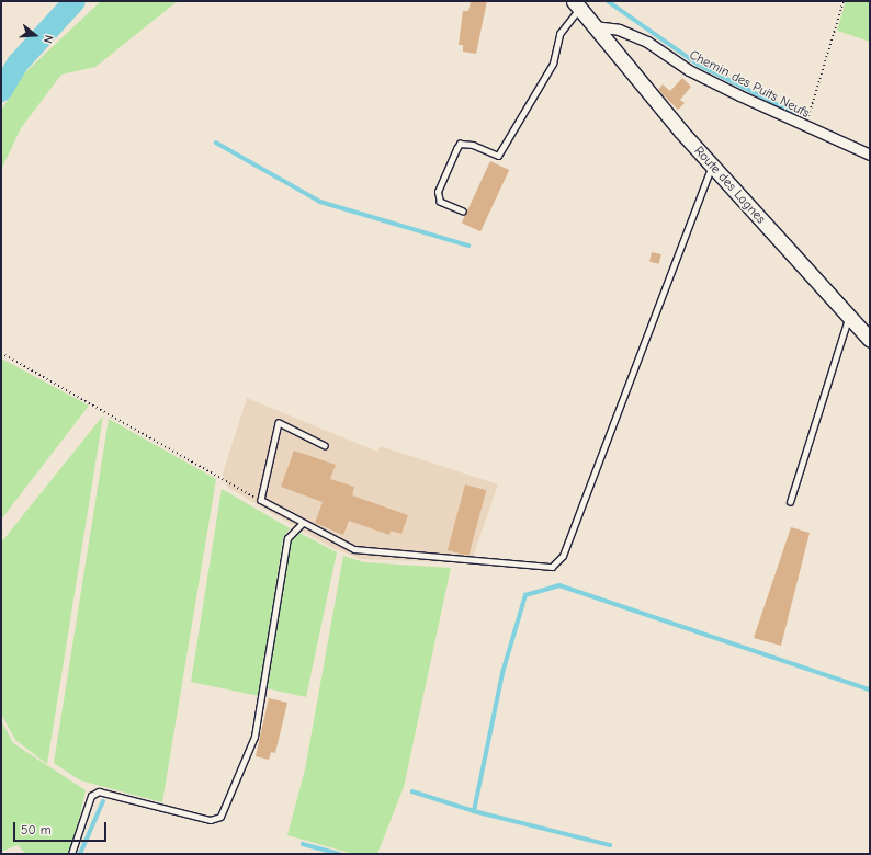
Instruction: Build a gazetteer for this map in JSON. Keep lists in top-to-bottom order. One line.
{"streets":{"street":["Chemin des Puits Neufs","Route des Lagnes"]},"crossings":[["Chemin des Puits Neufs","Route des Lagnes"]],"scale_bar":"50 m","north":"right"}
